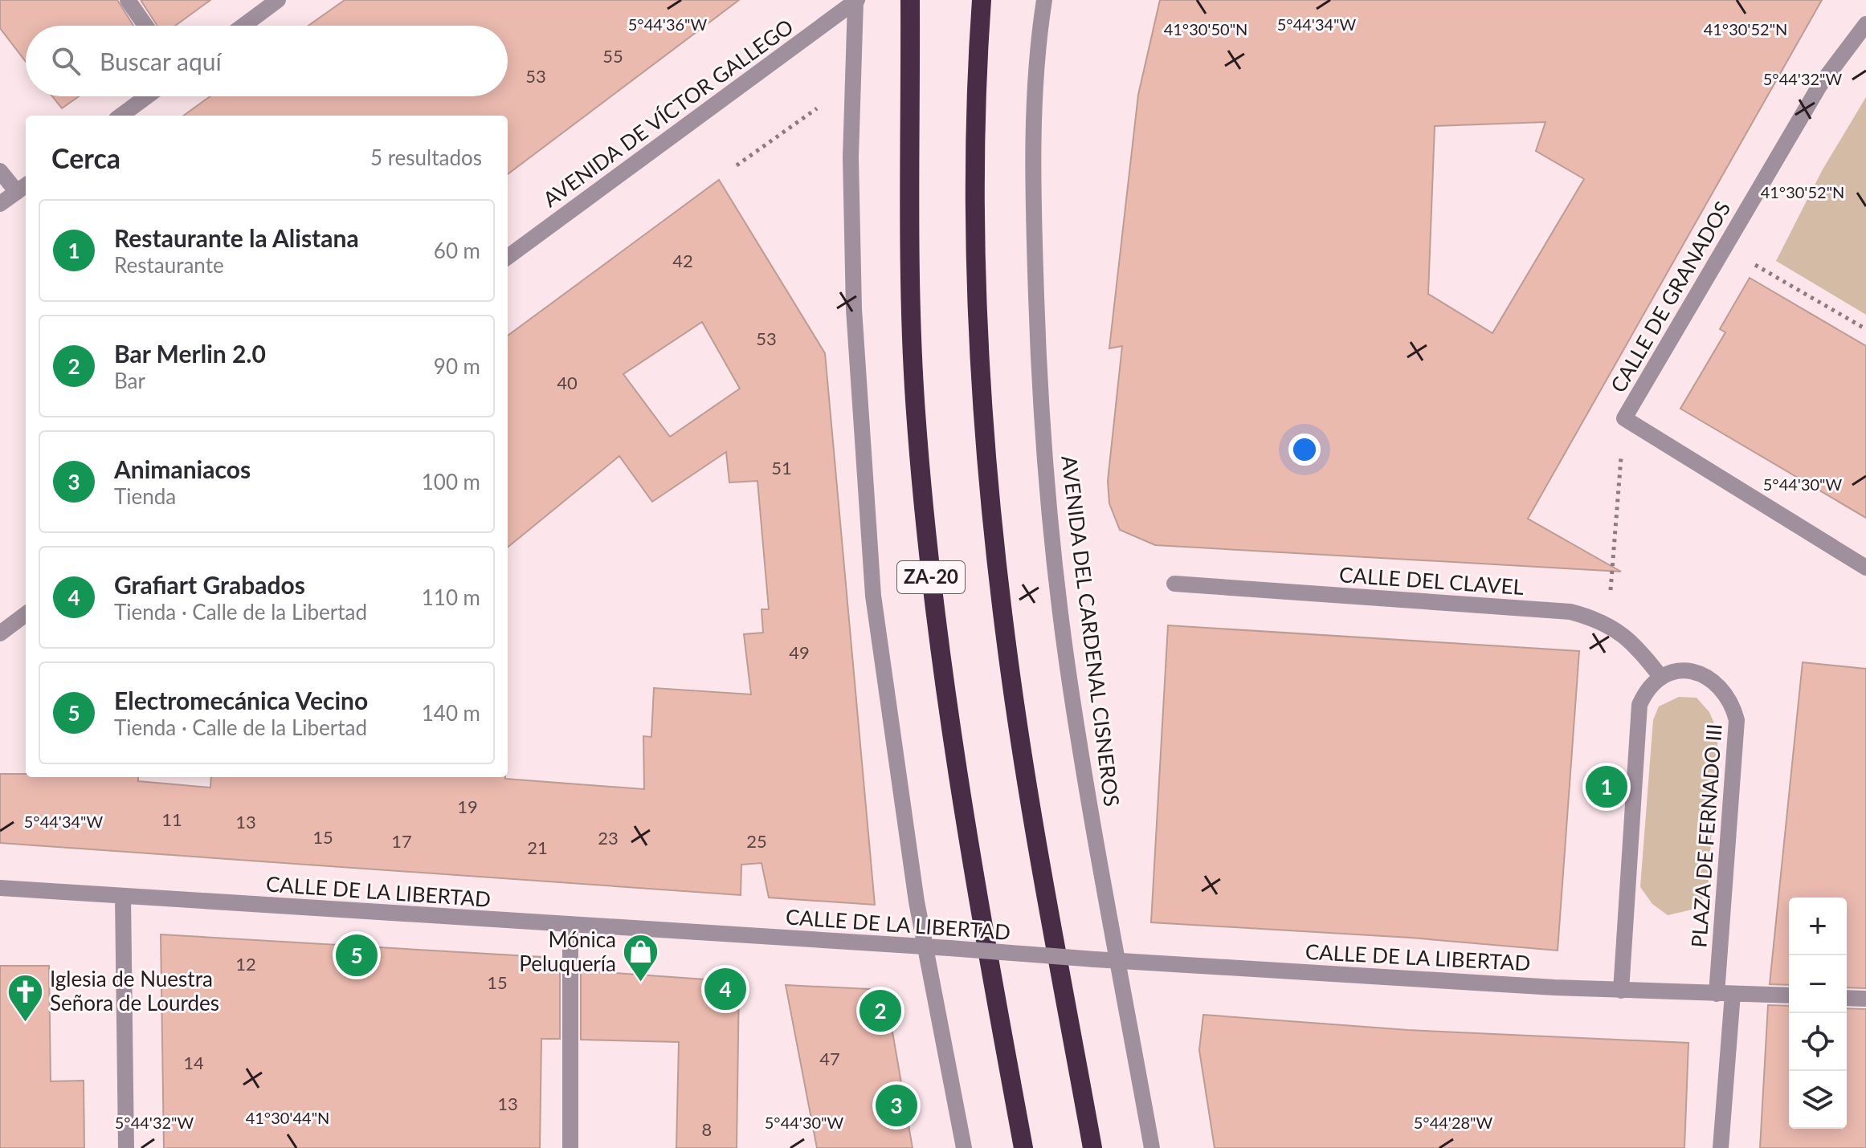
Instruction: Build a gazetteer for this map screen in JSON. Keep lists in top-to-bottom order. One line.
{"streets":{"highway":["ZA-20"],"street":["AVENIDA DE VÍCTOR GALLEGO","CALLE DE GRANADOS","CALLE DEL CLAVEL","AVENIDA DEL CARDENAL CISNEROS","PLAZA DE FERNADO III","CALLE DE LA LIBERTAD"]},"crossings":[["CALLE DEL CLAVEL","PLAZA DE FERNADO III"],["AVENIDA DEL CARDENAL CISNEROS","CALLE DE LA LIBERTAD"],["PLAZA DE FERNADO III","CALLE DE LA LIBERTAD"]],"places":{"shop":["Mónica Peluquería"],"church":["Iglesia de Nuestra Señora de Lourdes"]},"house_numbers":["55","53","42","53","40","51","49","19","11","13","15","23","17","25","21","12","15","47","14","13","8"],"page":{"search":"Buscar aquí","heading":["Cerca","5 resultados"],"list":[{"mark":"1","name":"Restaurante la Alistana","note":"Restaurante","value":"60 m"},{"mark":"2","name":"Bar Merlin 2.0","note":"Bar","value":"90 m"},{"mark":"3","name":"Animaniacos","note":"Tienda","value":"100 m"},{"mark":"4","name":"Grafiart Grabados","note":"Tienda · Calle de la Libertad","value":"110 m"},{"mark":"5","name":"Electromecánica Vecino","note":"Tienda · Calle de la Libertad","value":"140 m"}],"pins":["1","5","4","2","3"],"map_buttons":["+","−"]},"coordinates":["5°44'36\"W","5°44'34\"W","41°30'52\"N","41°30'50\"N","5°44'32\"W","5°44'30\"W","41°30'44\"N","5°44'28\"W"]}
